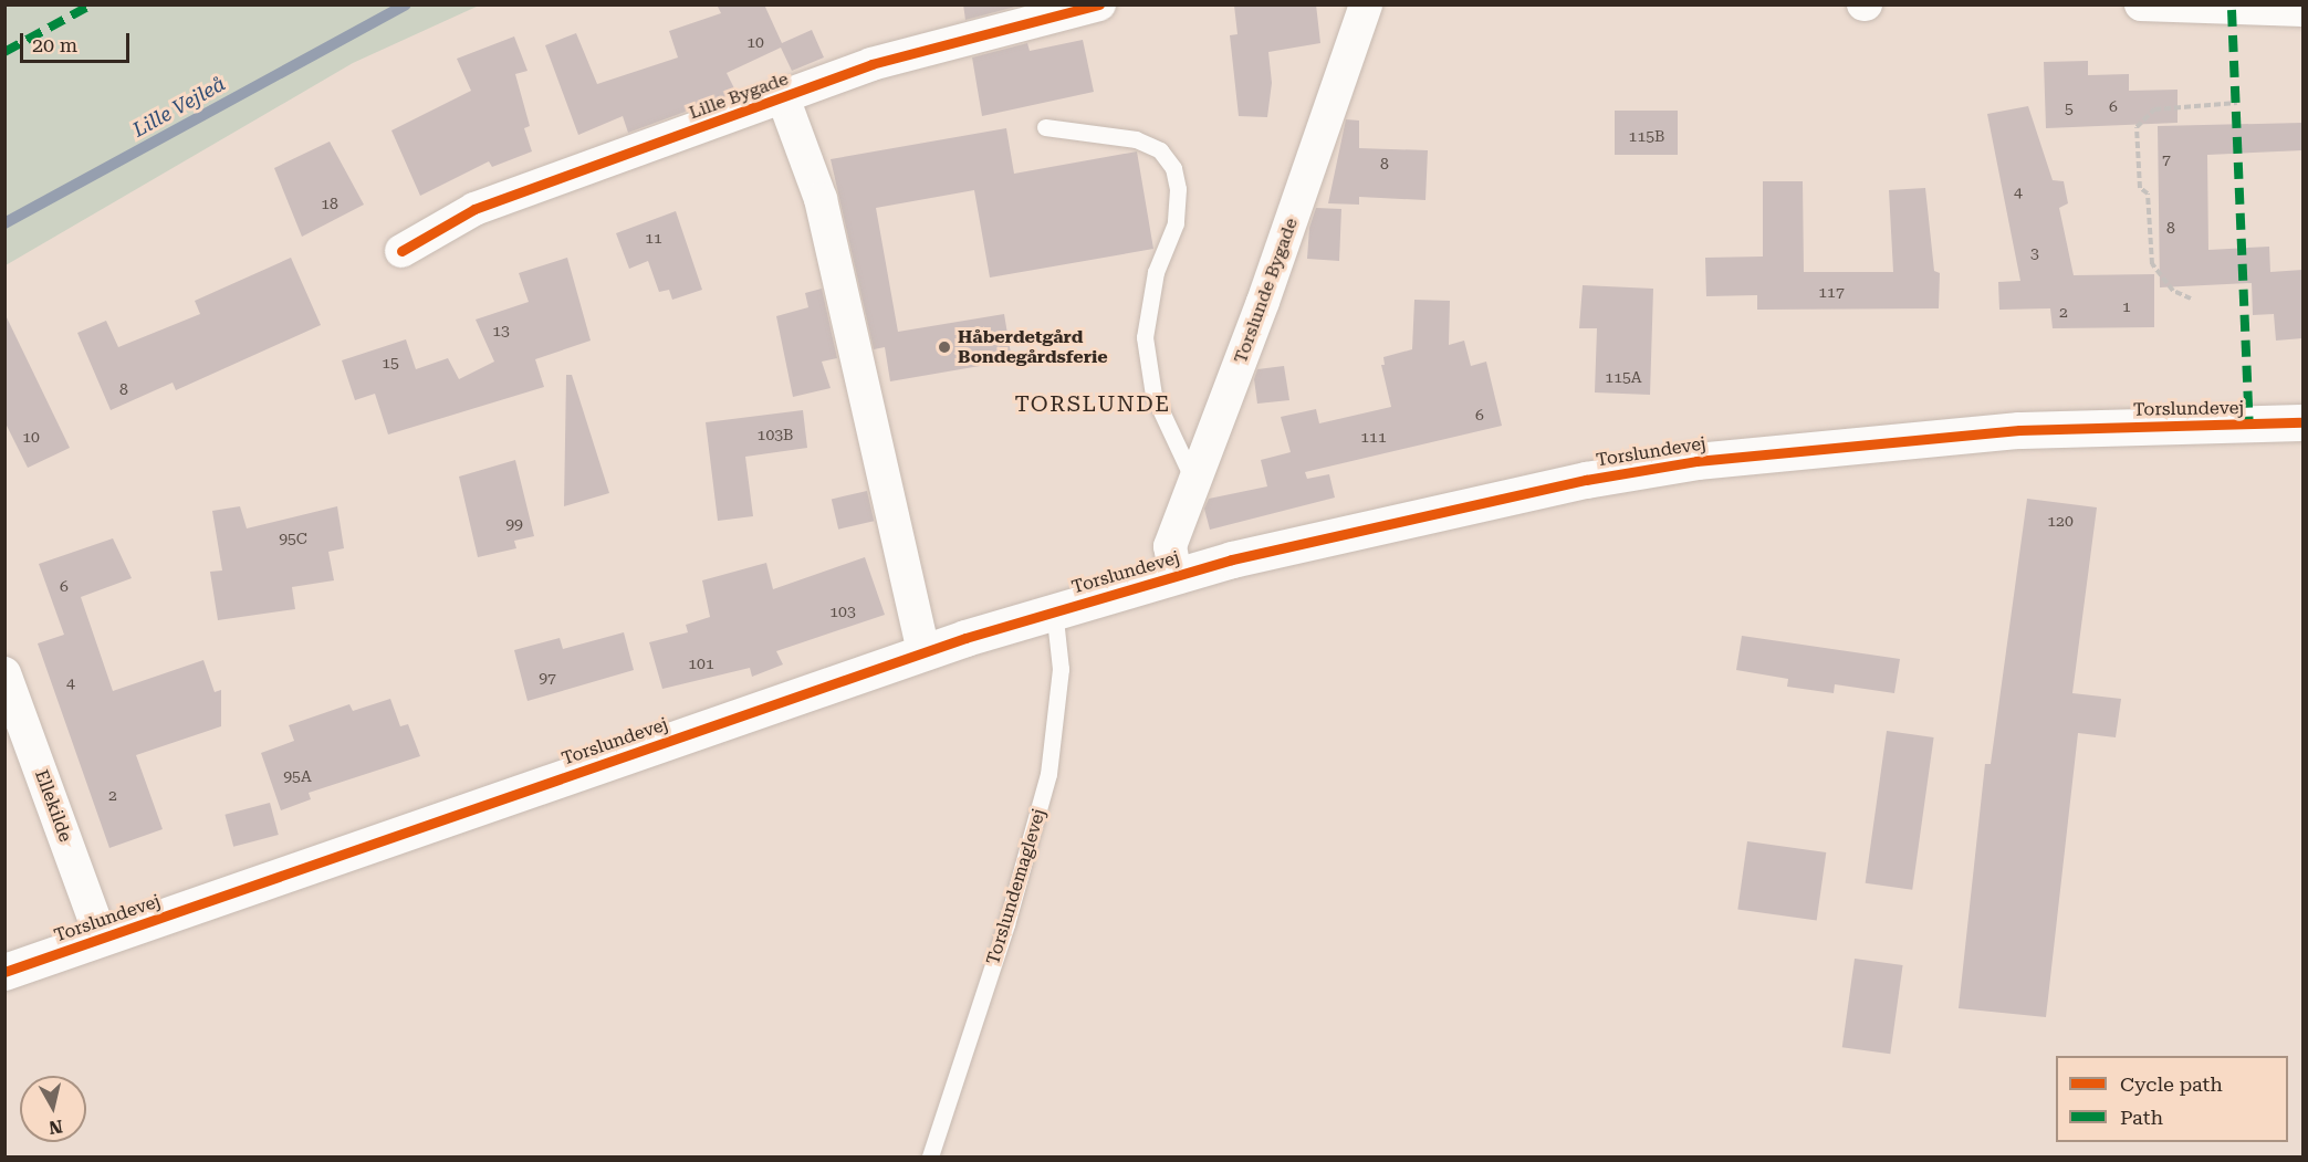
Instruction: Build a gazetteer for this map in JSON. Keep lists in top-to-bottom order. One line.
{"streets":{"street":["Lille Bygade","Torslunde Bygade","Torslundevej","Ellekilde"],"lane":["Torslundemaglevej"]},"crossings":[["Torslunde Bygade","Torslundevej"],["Torslundevej","Ellekilde"],["Torslundevej","Torslundemaglevej"]],"districts":["TORSLUNDE"],"water":["Lille Vejleå"],"places":["Håberdetgård Bondegårdsferie"],"house_numbers":["10","6","5","115B","7","8","4","18","8","11","3","117","1","2","13","15","115A","8","6","103B","10","111","120","99","95C","6","103","101","97","4","95A","2"],"legend":["Cycle path","Path"],"scale_bar":"20 m","north":"bottom"}
